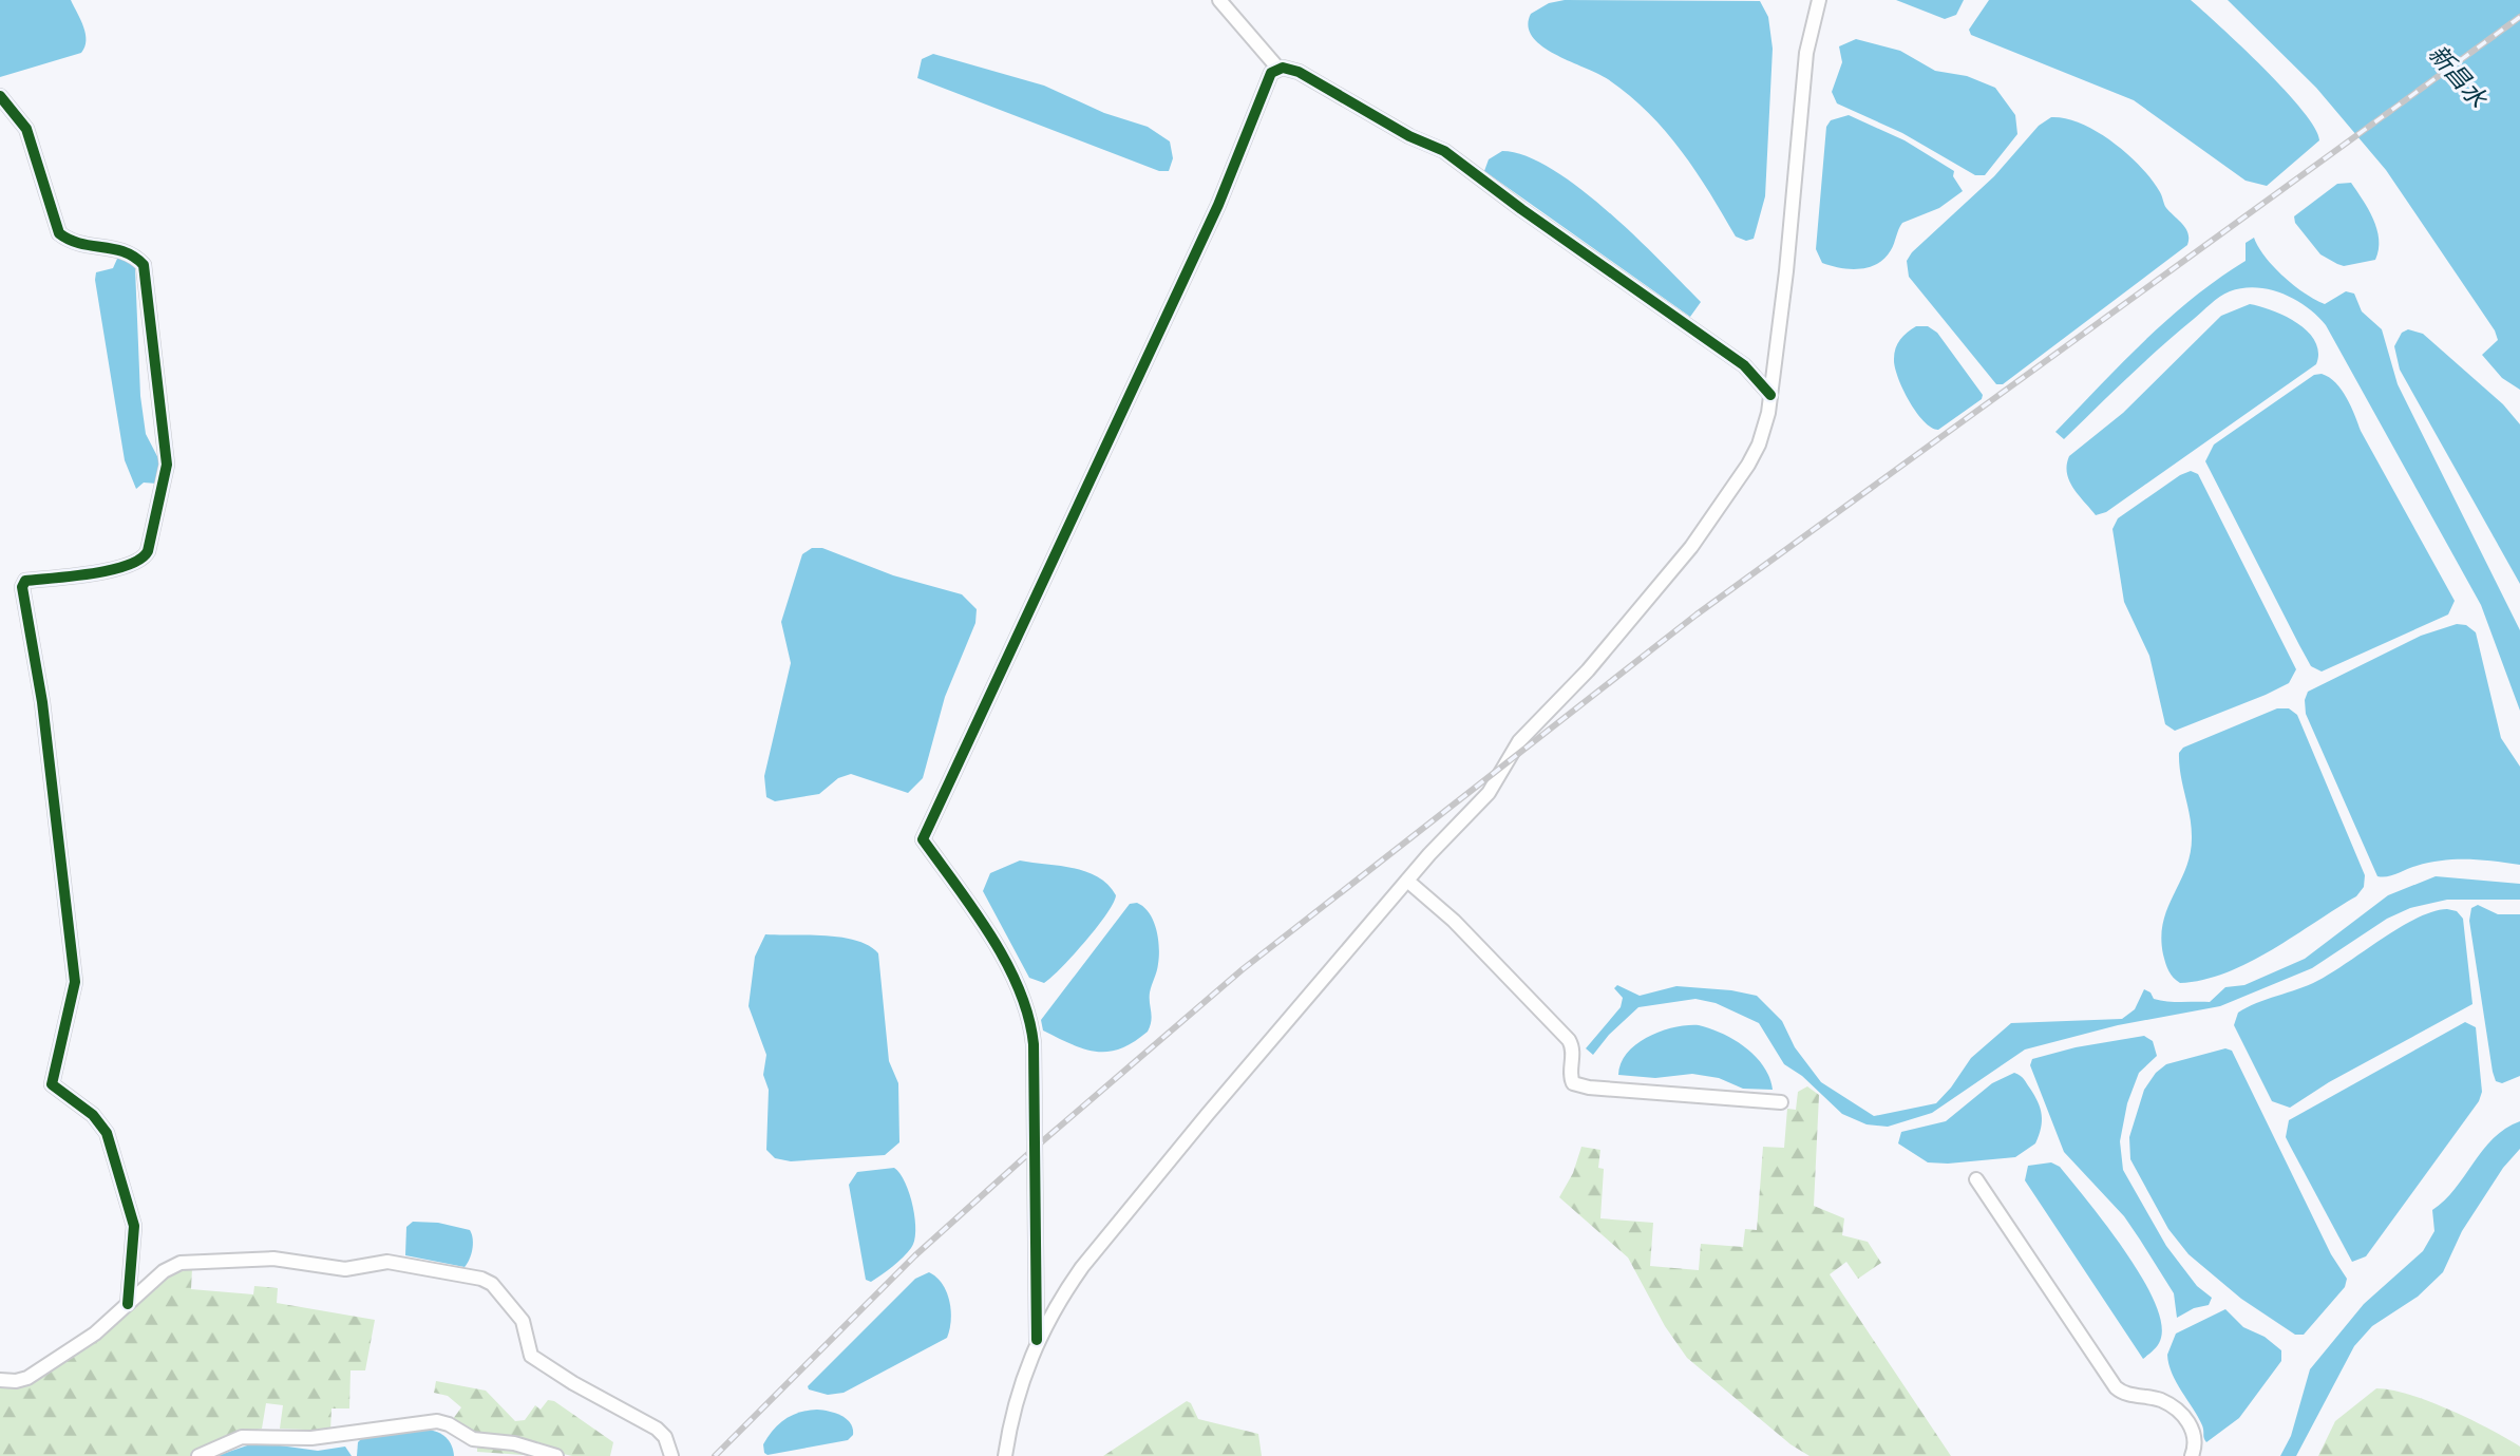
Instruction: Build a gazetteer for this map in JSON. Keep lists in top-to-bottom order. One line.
{"water":["新昌水"]}
